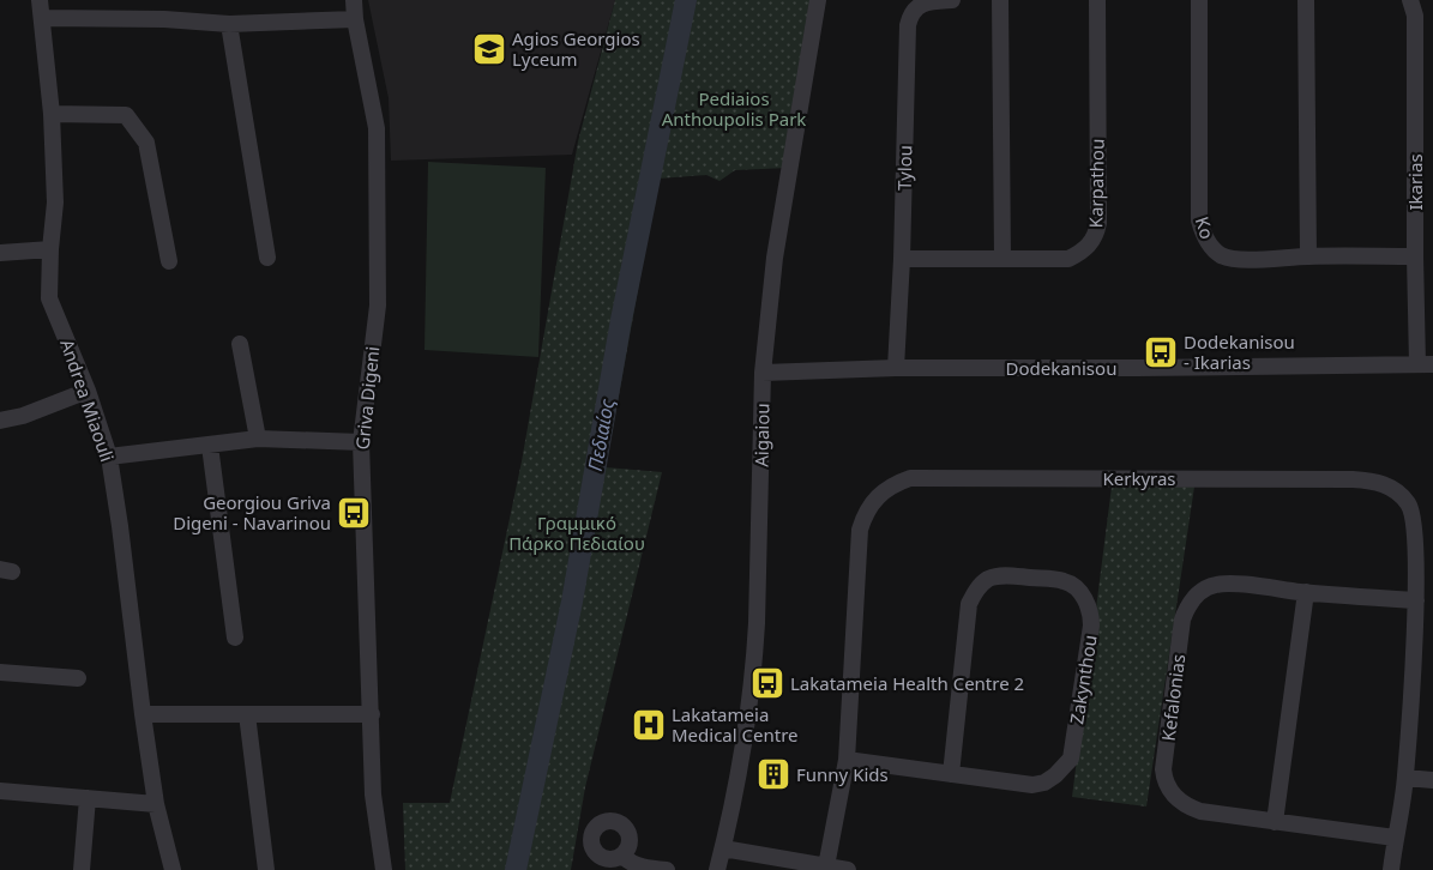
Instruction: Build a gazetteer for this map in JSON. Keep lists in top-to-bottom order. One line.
{"streets":{"street":["Tylou","Ikarias","Karpathou","Ko","Dodekanisou","Griva Digeni","Andrea Miaouli","Aigaiou","Kerkyras","Zakynthou","Kefalonias"]},"crossings":[["Tylou","Karpathou"],["Tylou","Dodekanisou"],["Ikarias","Ko"],["Ikarias","Dodekanisou"],["Dodekanisou","Aigaiou"],["Kerkyras","Zakynthou"],["Kerkyras","Kefalonias"]],"water":["Πεδιαίος"],"parks":["Pediaios Anthoupolis Park","Γραμμικό Πάρκο Πεδιαίου"],"places":{"school or university":["Agios Georgios Lyceum"],"bus stop":["Dodekanisou - Ikarias","Georgiou Griva Digeni - Navarinou","Lakatameia Health Centre 2"],"hospital":["Lakatameia Medical Centre"],"building":["Funny Kids"]}}
